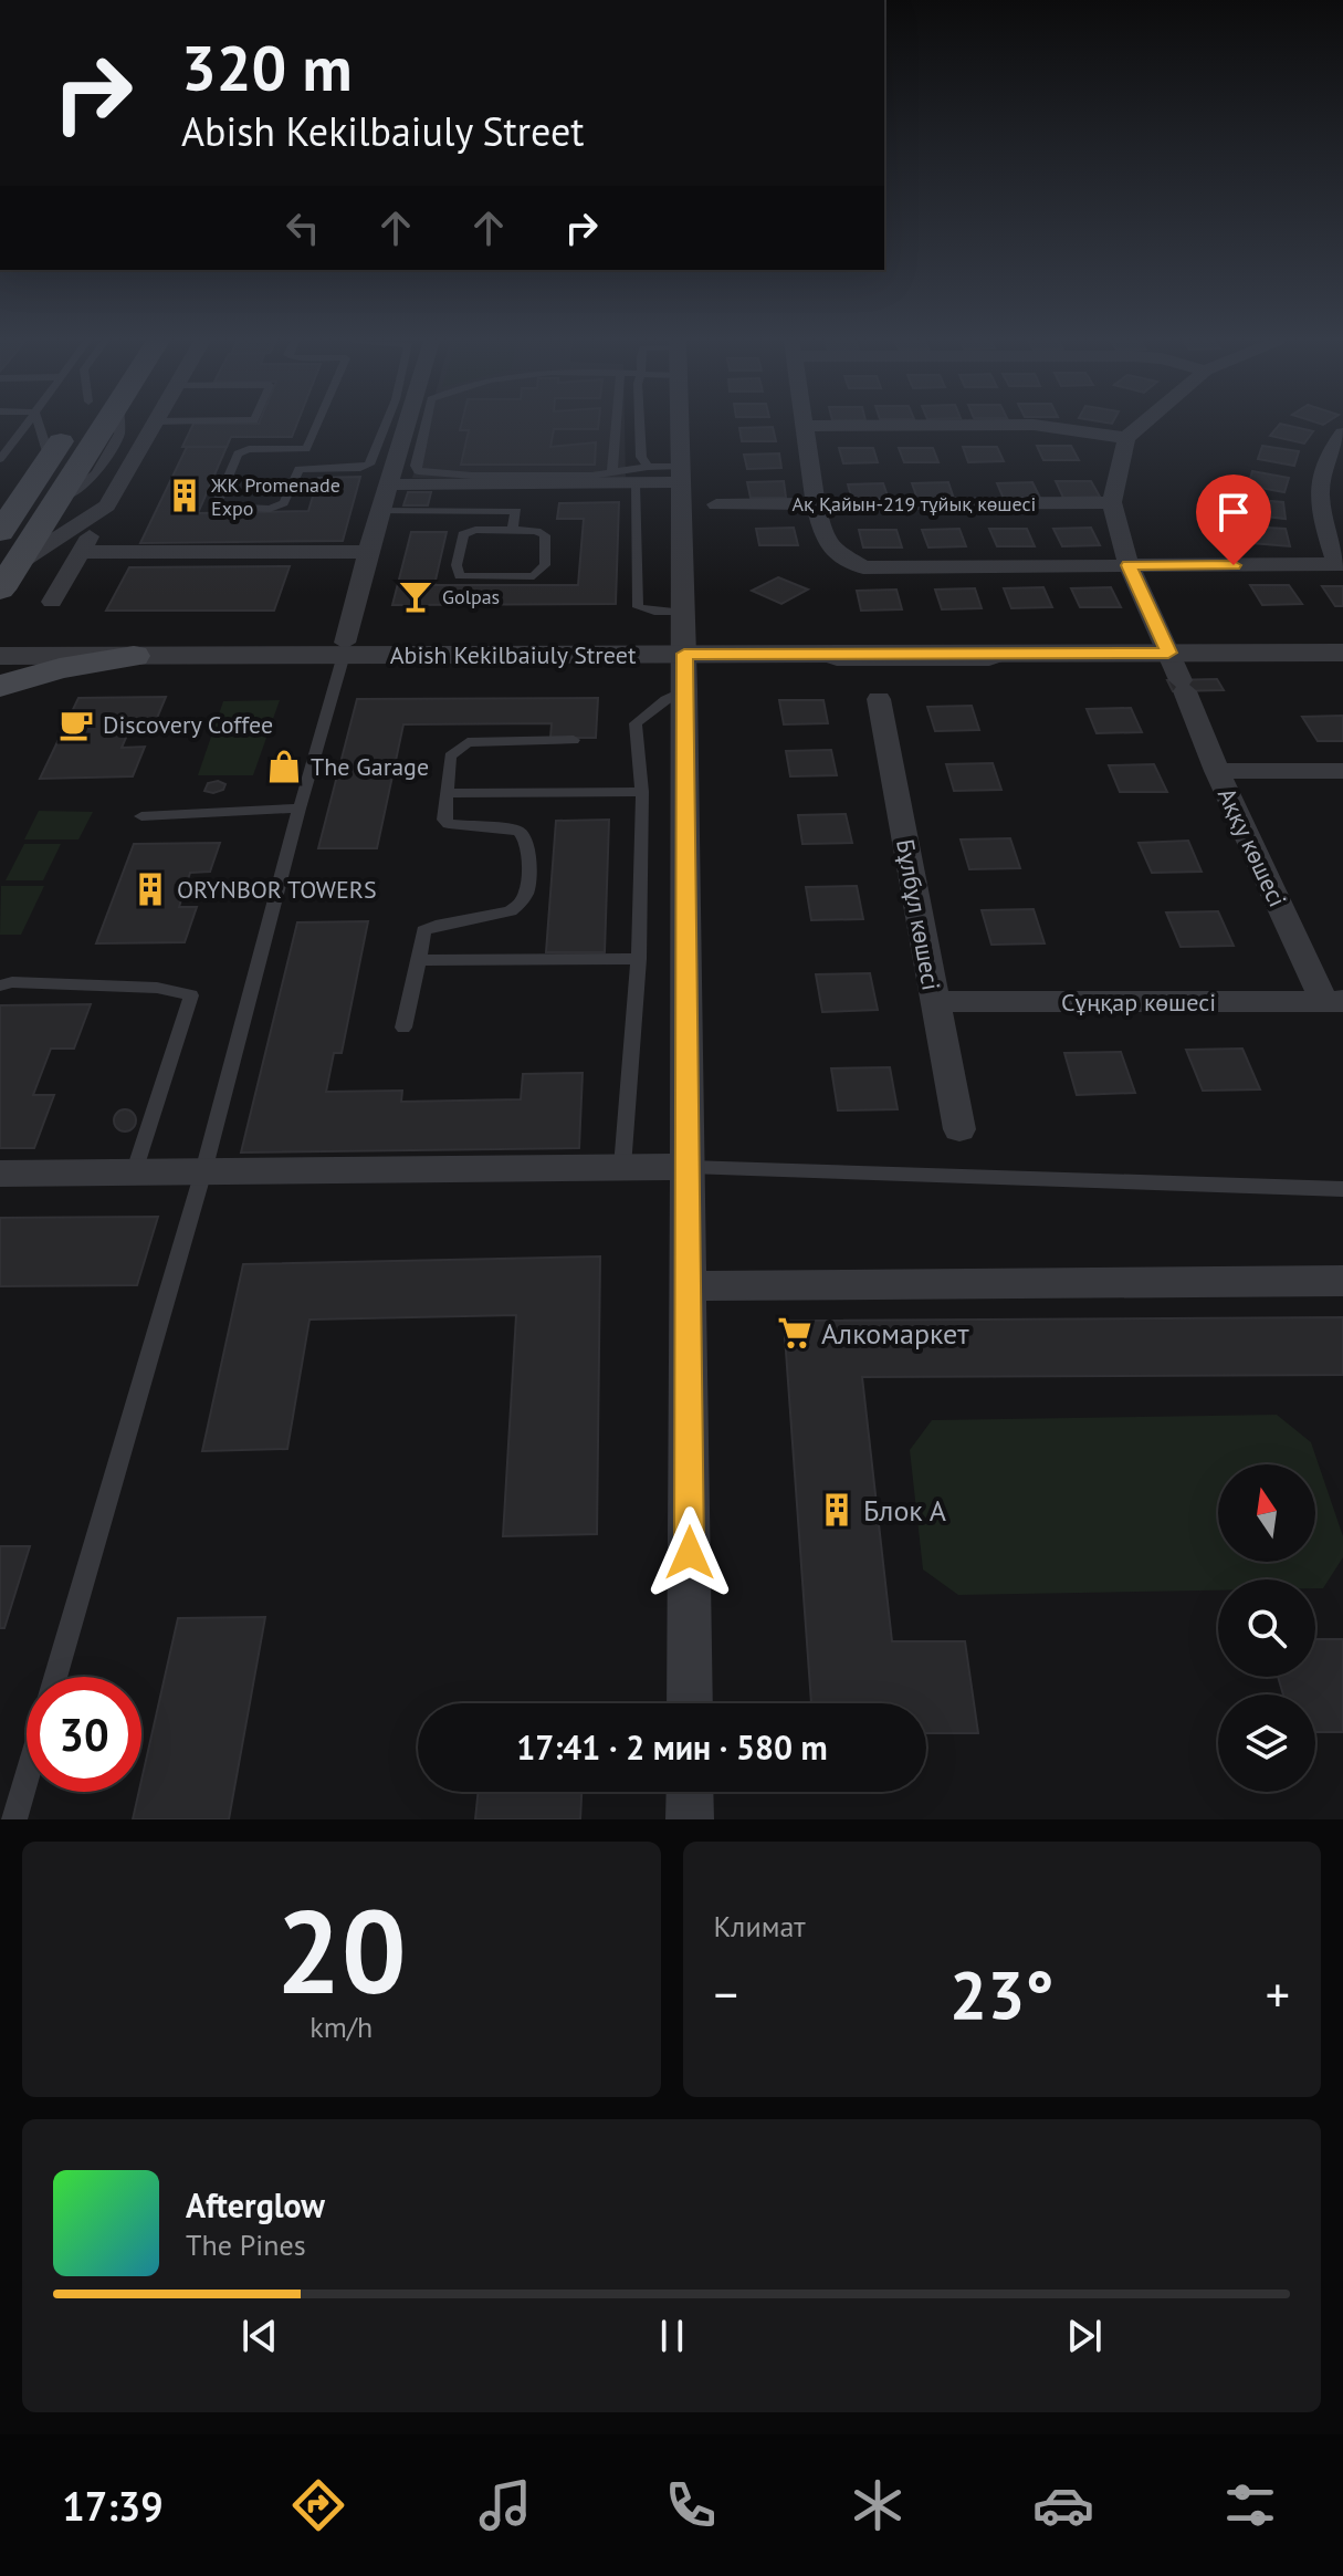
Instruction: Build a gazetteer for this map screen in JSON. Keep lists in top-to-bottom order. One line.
{"streets":{"street":["Ақ Қайын-219 тұйық көшесі","Abish Kekilbaiuly Street","Аққу көшесі","Бұлбұл көшесі","Сұңқар көшесі"]},"crossings":[["Ақ Қайын-219 тұйық көшесі","Аққу көшесі"],["Abish Kekilbaiuly Street","Аққу көшесі"],["Аққу көшесі","Сұңқар көшесі"],["Бұлбұл көшесі","Сұңқар көшесі"]],"places":{"building":["ЖК Promenade Expo","ORYNBOR TOWERS","Блок А"],"bar":["Golpas"],"cafe":["Discovery Coffee"],"shop":["The Garage"],"supermarket":["Алкомаркет"]},"north":"top","page":{"turn":["320 m","Abish Kekilbaiuly Street"],"limit":"30","trip":"17:41 · 2 мин · 580 m","tile":[["20","km/h"],"Климат"],"heat":["−","23°","+"],"song":["Afterglow","The Pines"],"tabs":"17:39"}}
